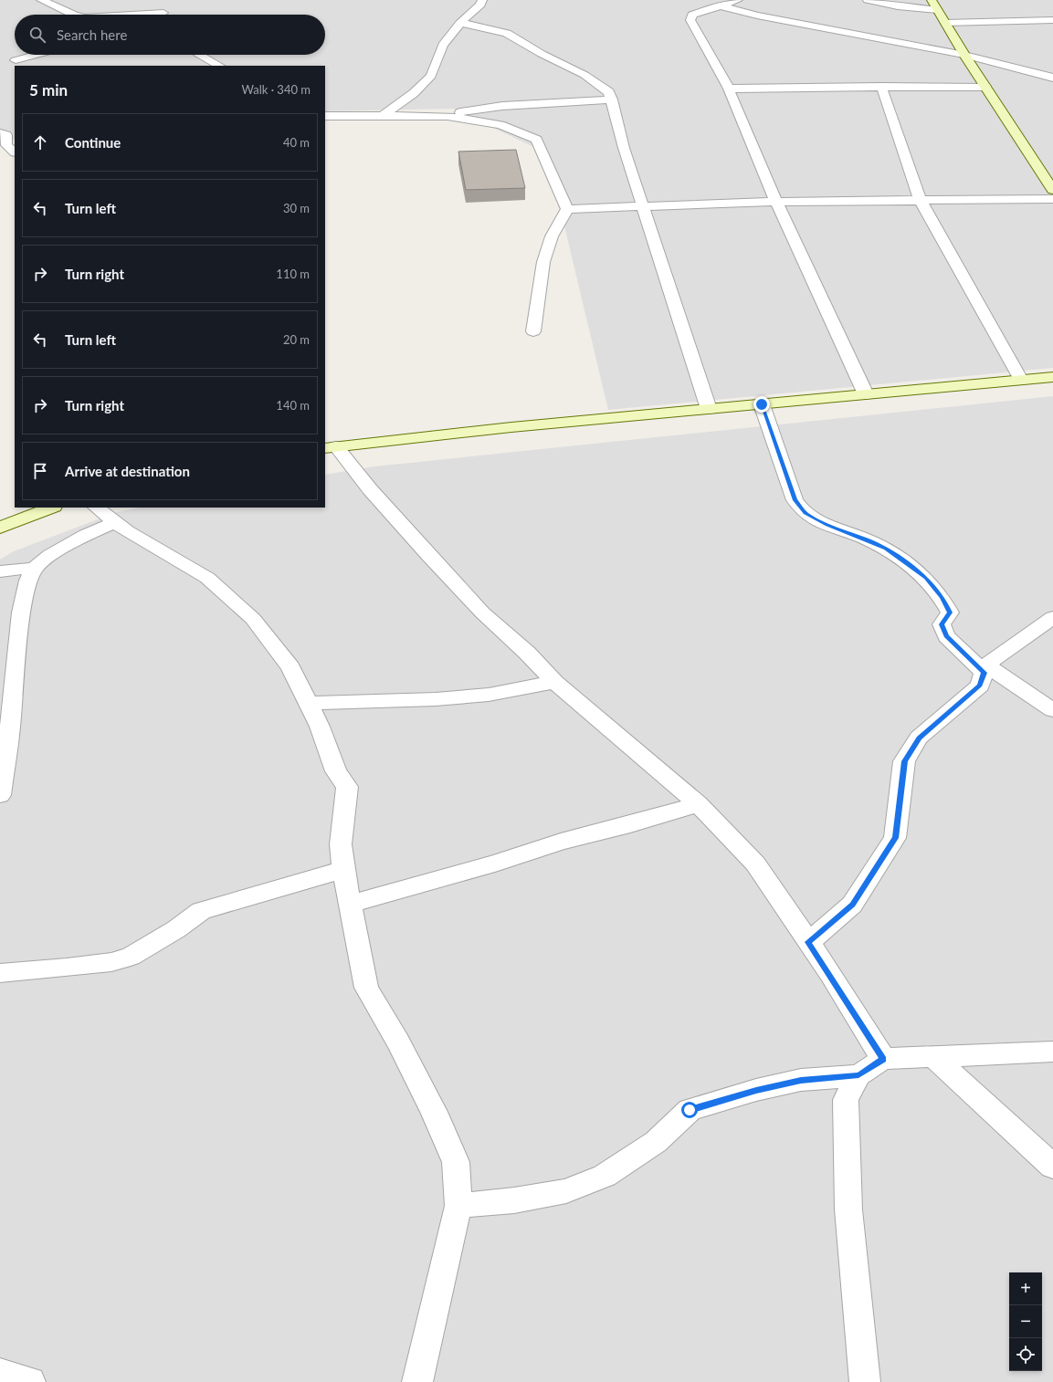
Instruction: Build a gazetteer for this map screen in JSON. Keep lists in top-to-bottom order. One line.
{"page":{"search":"Search here","heading":["5 min","Walk · 340 m"],"list":[["Continue","40 m"],["Turn left","30 m"],["Turn right","110 m"],["Turn left","20 m"],["Turn right","140 m"],"Arrive at destination"],"map_buttons":["+","−"]}}
